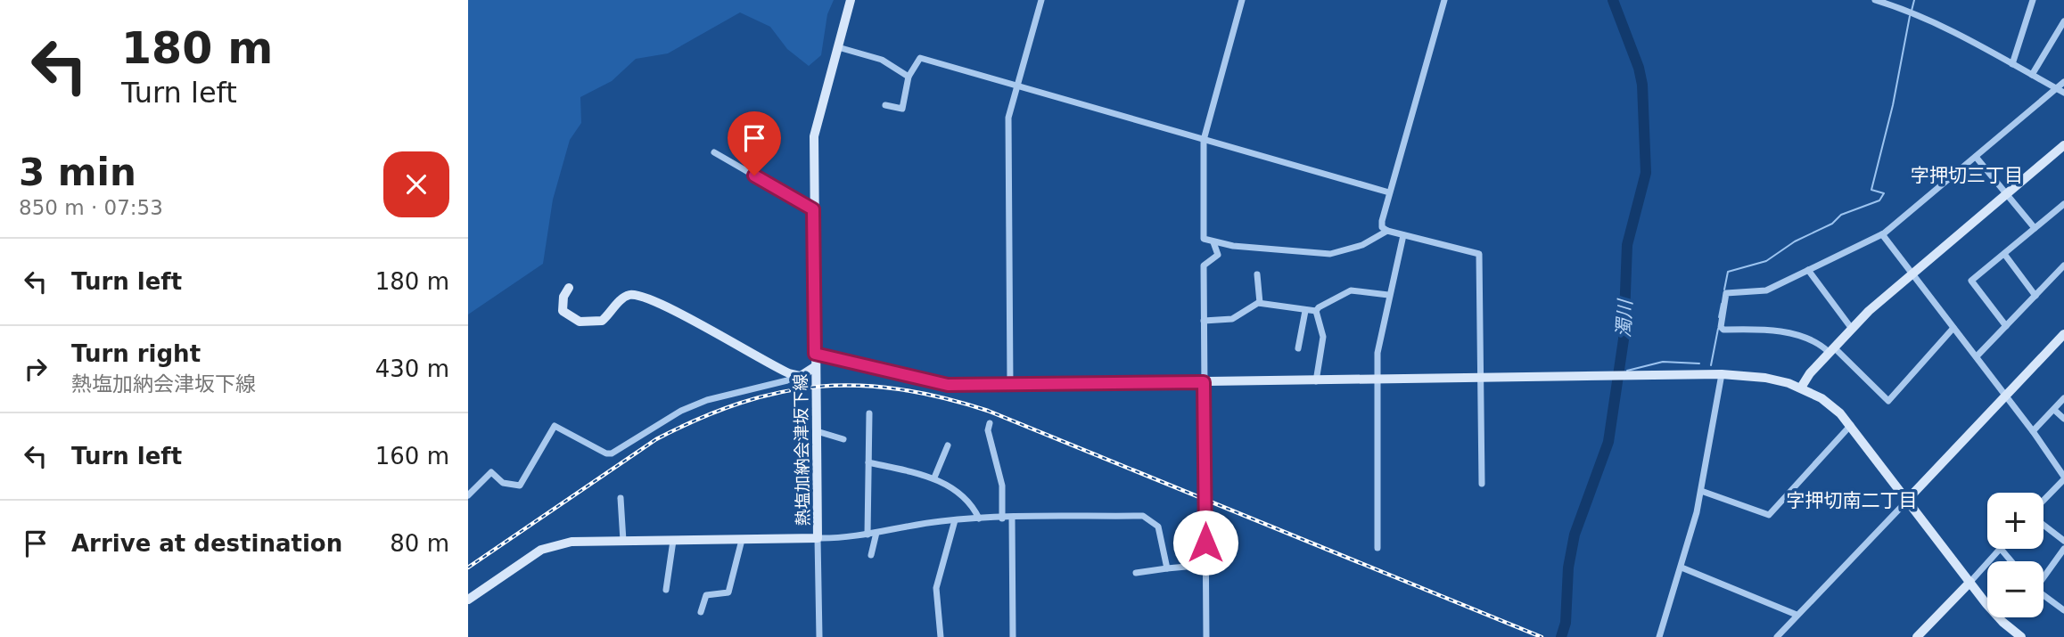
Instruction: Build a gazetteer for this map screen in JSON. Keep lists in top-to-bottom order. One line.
{"streets":{"street":["熱塩加納会津坂下線"]},"districts":["字押切三丁目","字押切南二丁目"],"water":["濁川"],"page":{"turn":["180 m","Turn left"],"heading":["3 min","850 m · 07:53"],"list":[{"name":"Turn left","value":"180 m"},{"name":"Turn right","note":"熱塩加納会津坂下線","value":"430 m"},{"name":"Turn left","value":"160 m"},{"name":"Arrive at destination","value":"80 m"}],"map_buttons":["+","−"]}}
